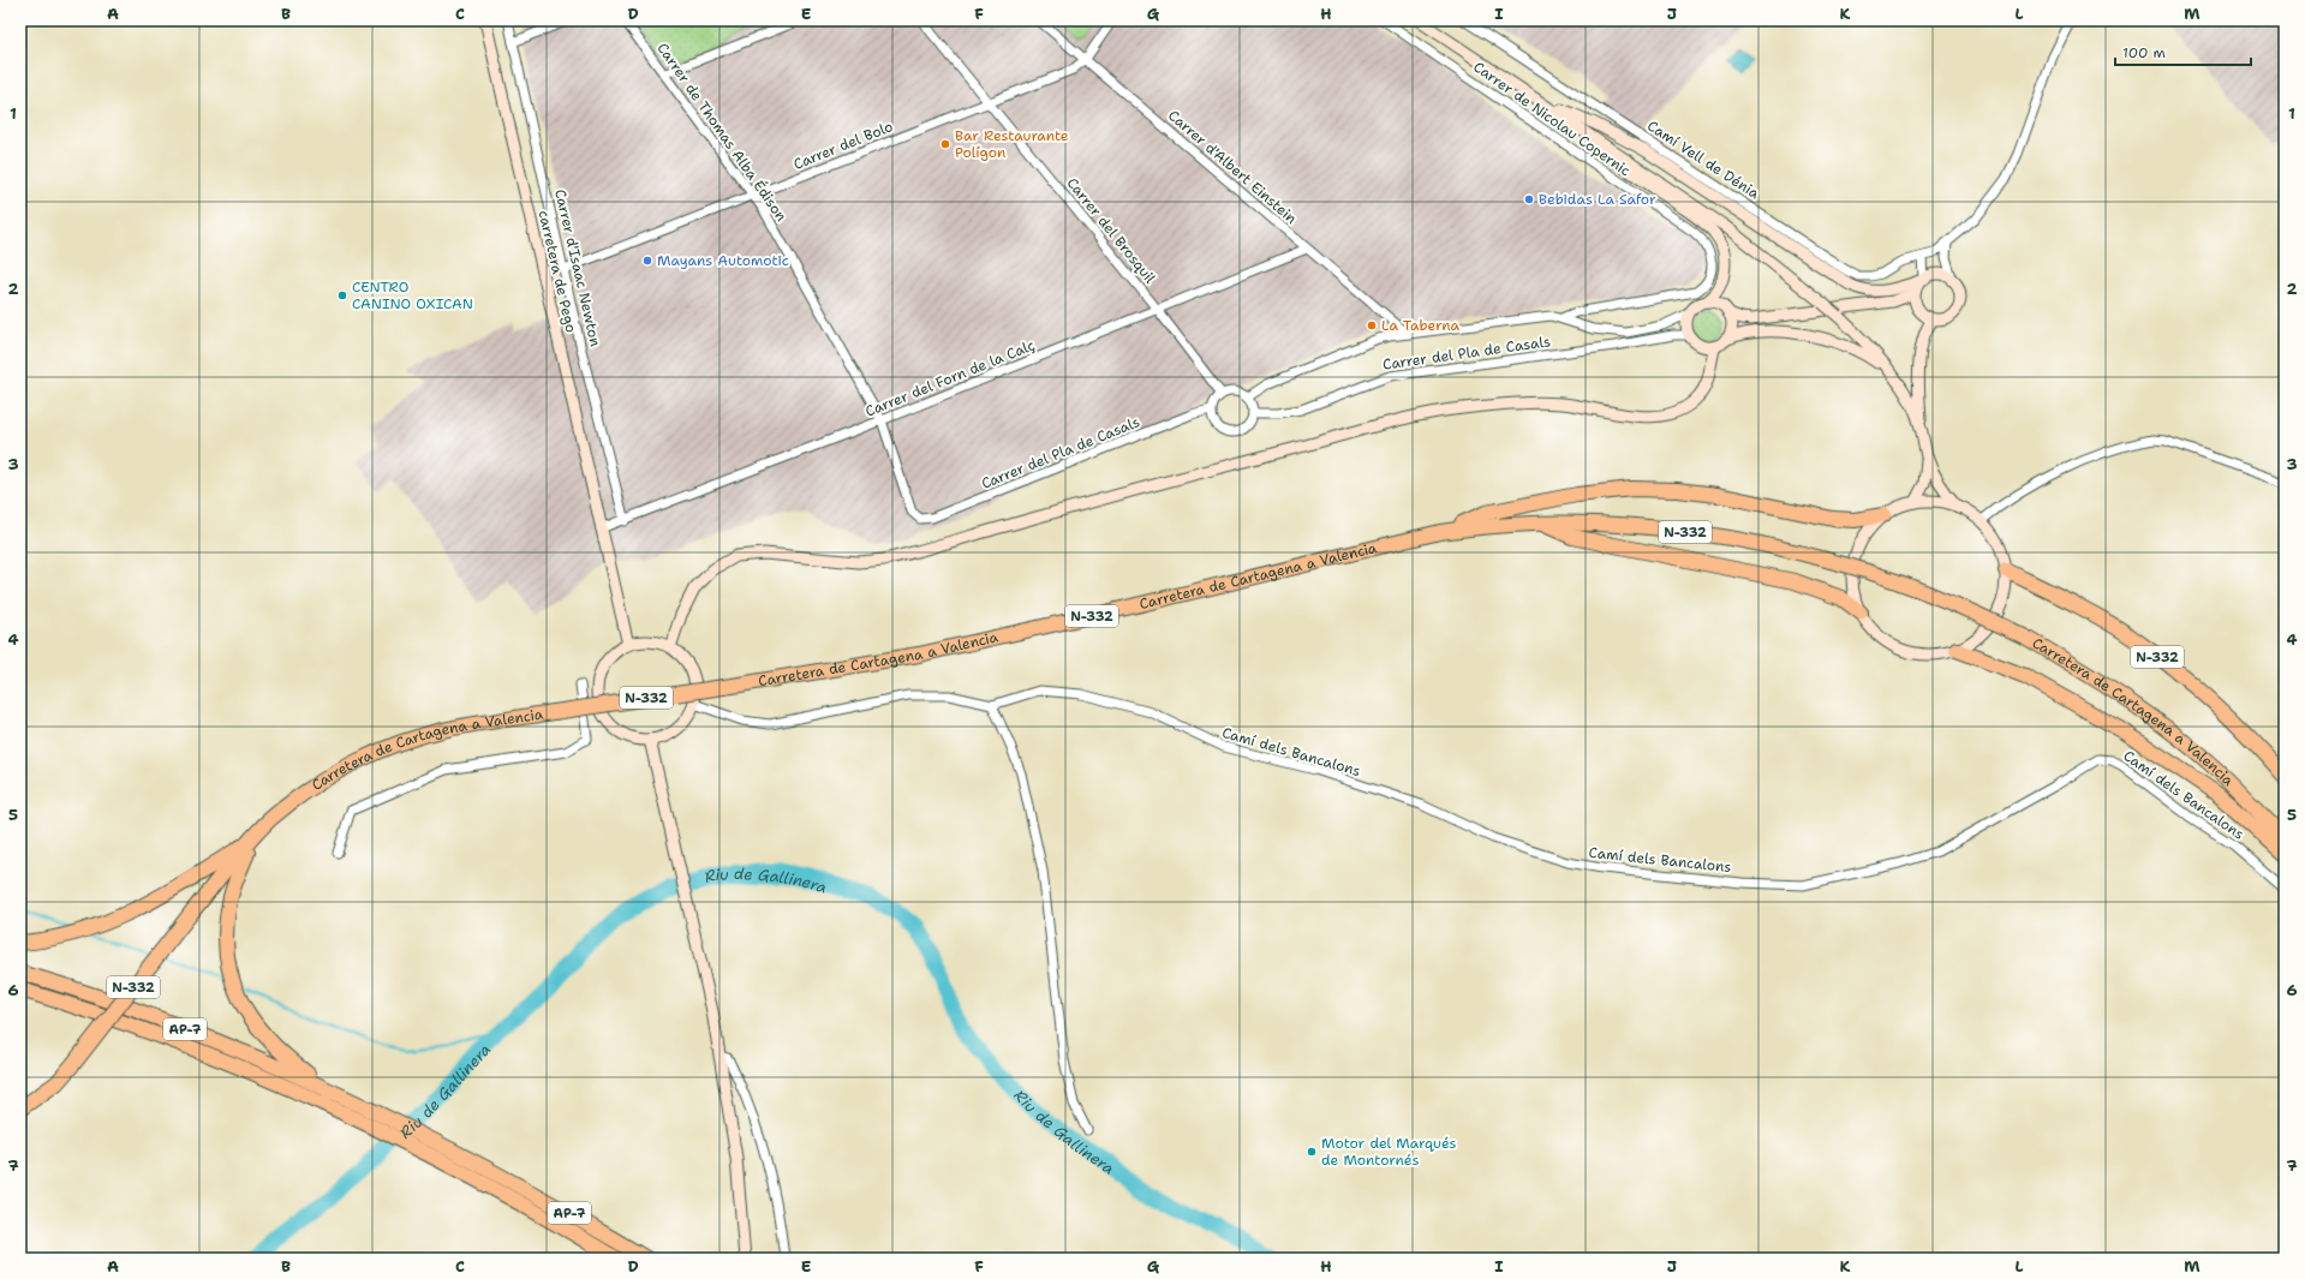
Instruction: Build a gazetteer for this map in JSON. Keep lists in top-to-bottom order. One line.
{"streets":{"highway":["N-332","Carretera de Cartagena a Valencia","AP-7"],"main road":["carretera de Pego"],"street":["Carrer de Nicolau Copernic","Carrer de Thomas Alba Édison","Carrer del Bolo","Camí Vell de Dénia","Carrer d'Albert Einstein","Carrer del Brosquil","Carrer d'Isaac Newton","Carrer del Pla de Casals","Carrer del Forn de la Calç","Camí dels Bancalons"]},"crossings":[["Carrer de Nicolau Copernic","Carrer del Pla de Casals"],["Carrer de Thomas Alba Édison","Carrer del Bolo"],["Carrer de Thomas Alba Édison","Carrer del Pla de Casals"],["Carrer de Thomas Alba Édison","Carrer del Forn de la Calç"],["Carrer del Bolo","Carrer d'Albert Einstein"],["Carrer del Bolo","Carrer del Brosquil"],["Carrer del Bolo","Carrer d'Isaac Newton"],["Carrer d'Albert Einstein","Carrer del Pla de Casals"],["Carrer d'Albert Einstein","Carrer del Forn de la Calç"],["Carrer del Brosquil","Carrer del Pla de Casals"],["Carrer del Brosquil","Carrer del Forn de la Calç"],["Carrer d'Isaac Newton","Carrer del Forn de la Calç"],["carretera de Pego","Carrer del Forn de la Calç"]],"water":["Riu de Gallinera"],"places":["Bar Restaurante Polígon","Bebidas La Safor","Mayans Automotic","CENTRO CANINO OXICAN","La Taberna","Motor del Marqués de Montornés"],"scale_bar":"100 m","grid":{"columns":["A","B","C","D","E","F","G","H","I","J","K","L","M"],"rows":["1","2","3","4","5","6","7"]}}
